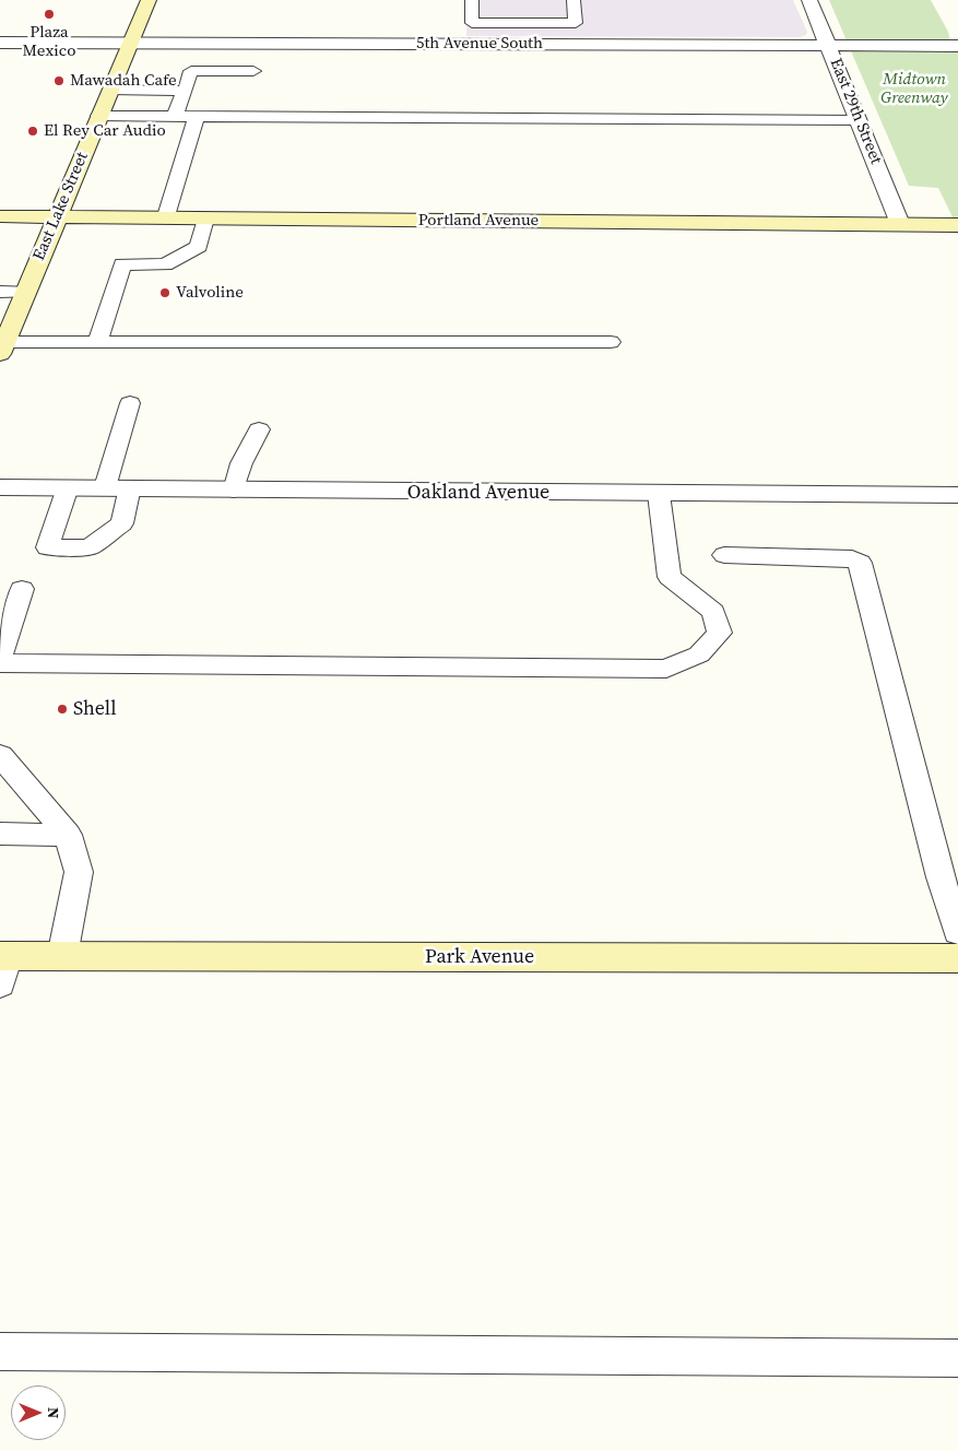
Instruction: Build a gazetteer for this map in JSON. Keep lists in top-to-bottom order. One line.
{"streets":{"street":["5th Avenue South","East 29th Street","East Lake Street","Portland Avenue","Oakland Avenue","Park Avenue"]},"crossings":[["5th Avenue South","East 29th Street"],["5th Avenue South","East Lake Street"],["East 29th Street","Portland Avenue"],["East Lake Street","Portland Avenue"]],"parks":["Midtown Greenway"],"places":["Plaza Mexico","Mawadah Cafe","El Rey Car Audio","Valvoline","Shell"],"north":"right"}
